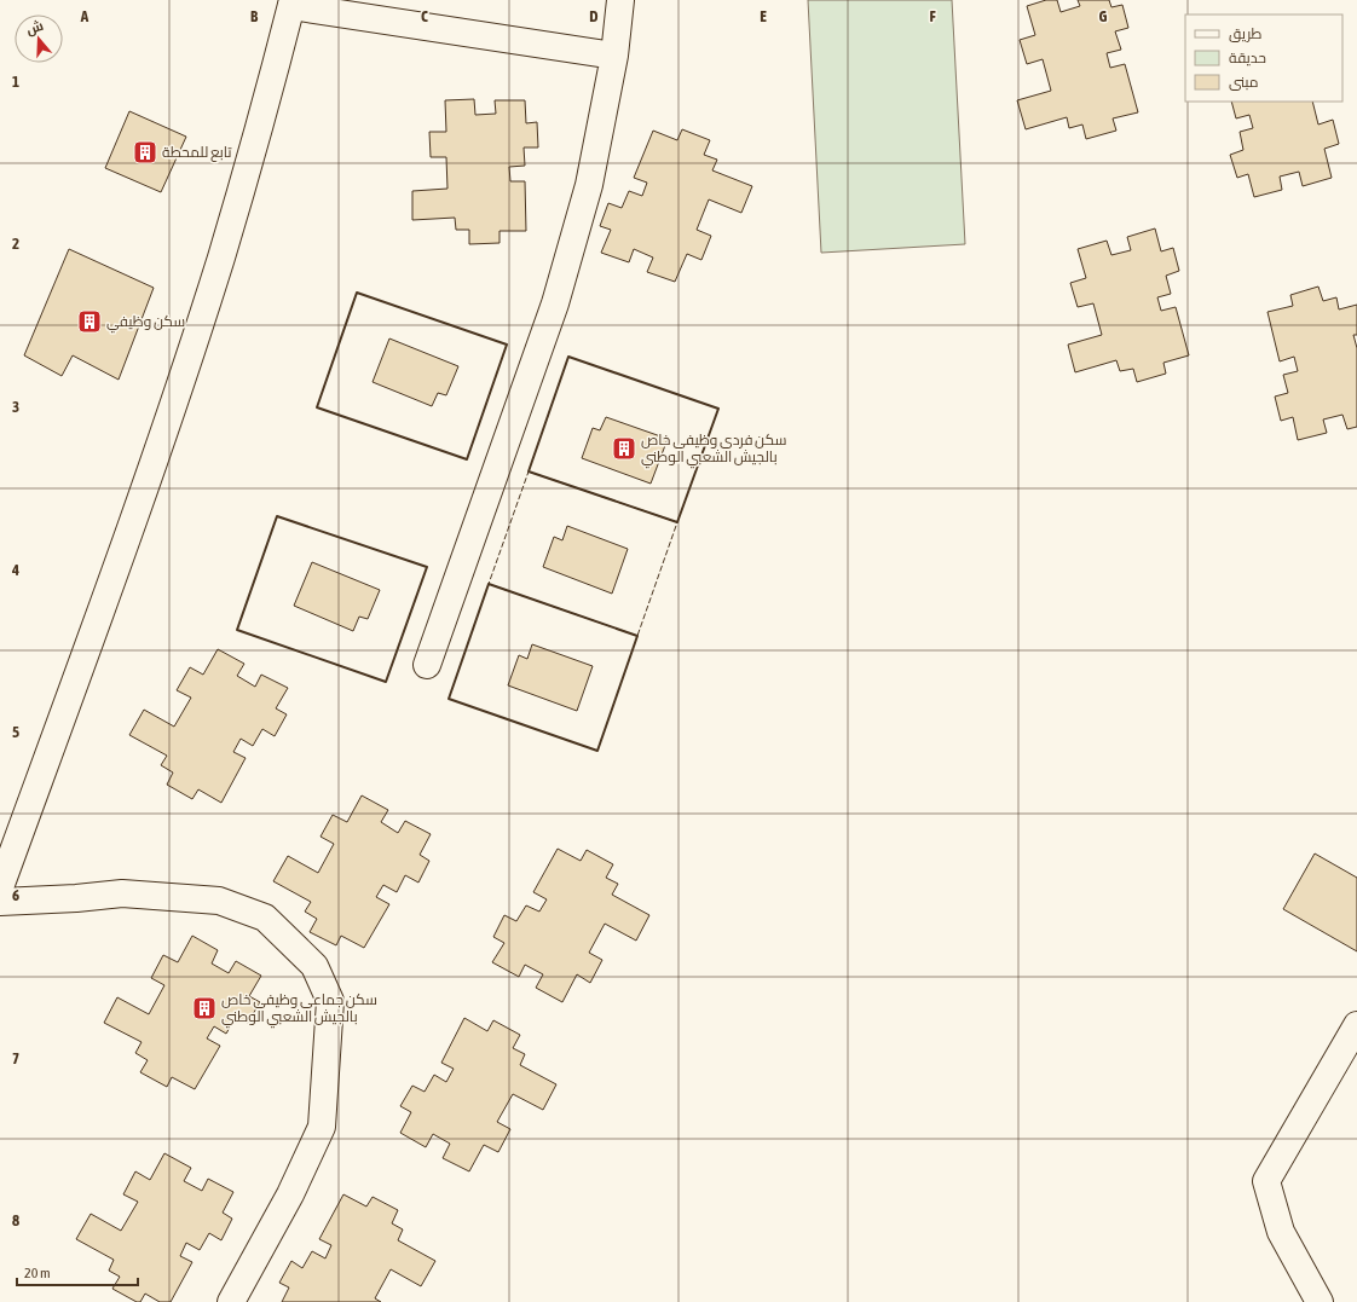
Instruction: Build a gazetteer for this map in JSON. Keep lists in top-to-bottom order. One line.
{"places":{"building":["تابع للمحطة","سكن وظيفي","سكن فردي وظيفي خاص بالجيش الشعبي الوطني","سكن جماعي وظيفي خاص بالجيش الشعبي الوطني"]},"legend":["طريق","حديقة","مبنى"],"scale_bar":"20 m","north":"top","grid":{"columns":["A","B","C","D","E","F","G"],"rows":["1","2","3","4","5","6","7","8"]}}
